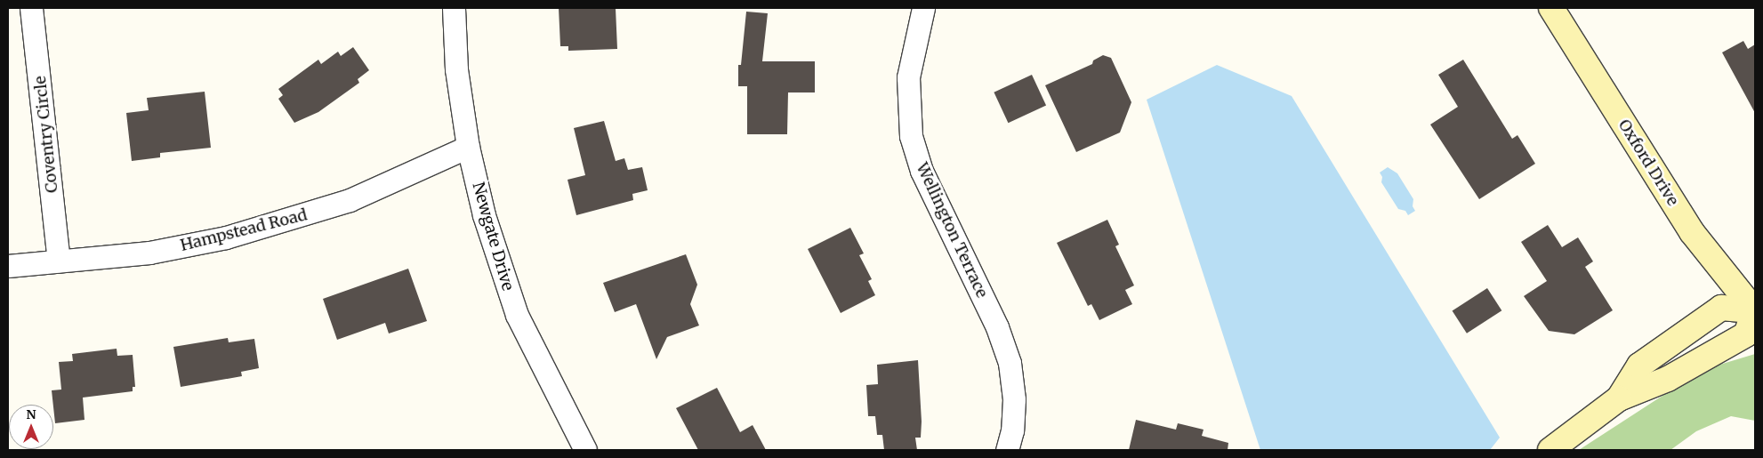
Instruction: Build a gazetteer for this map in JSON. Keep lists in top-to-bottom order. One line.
{"streets":{"street":["Coventry Circle","Oxford Drive","Hampstead Road","Wellington Terrace","Newgate Drive"]},"crossings":[["Coventry Circle","Hampstead Road"],["Hampstead Road","Newgate Drive"]],"north":"top"}
